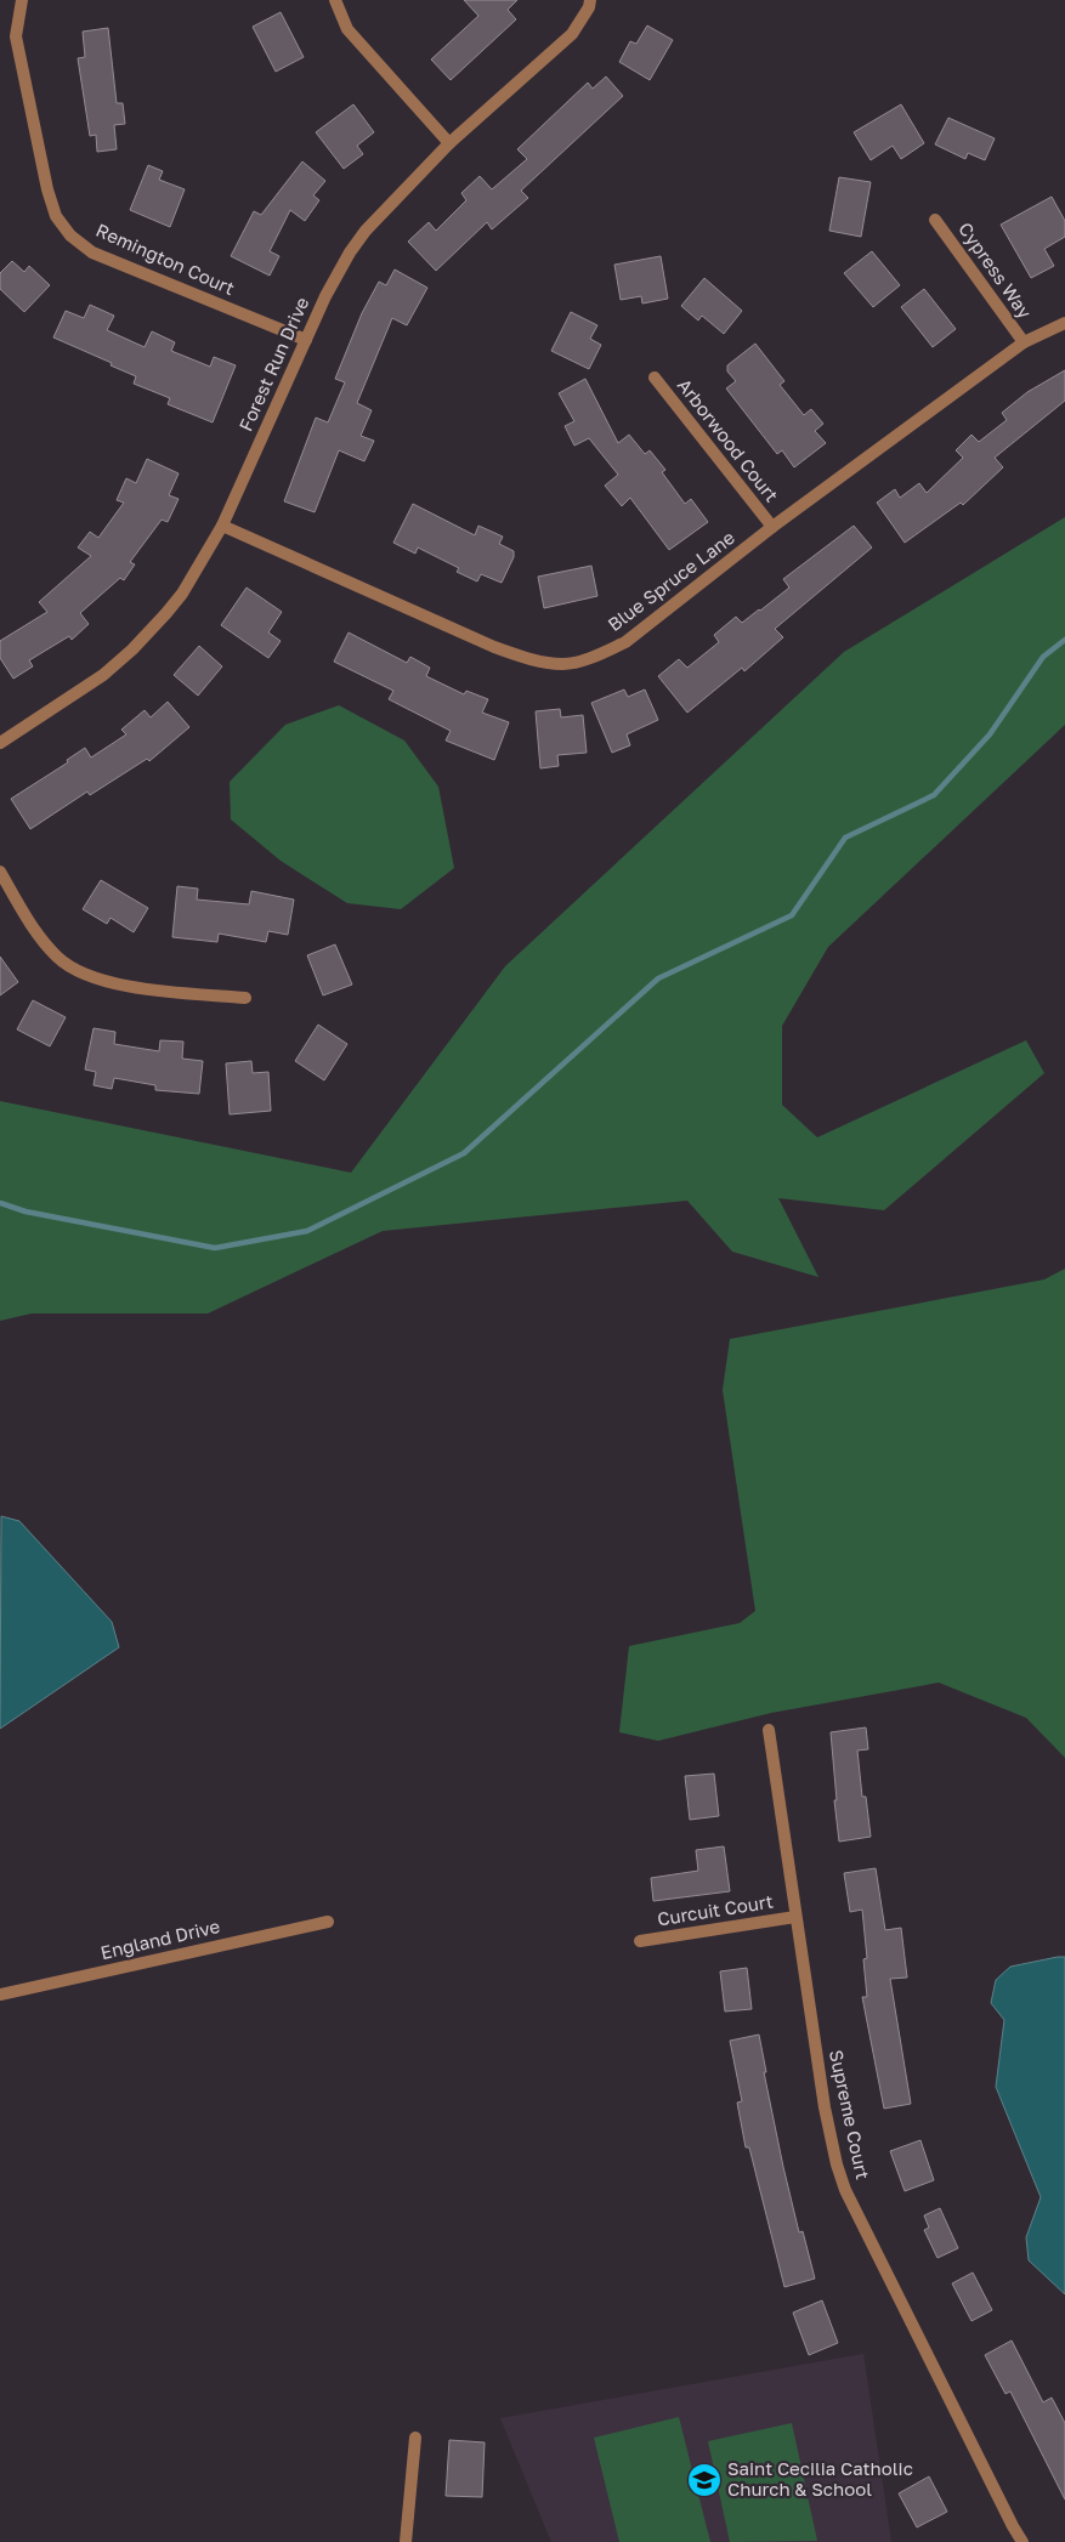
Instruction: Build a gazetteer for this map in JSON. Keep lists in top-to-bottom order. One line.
{"streets":{"street":["Remington Court","Cypress Way","Forest Run Drive","Arborwood Court","Blue Spruce Lane","Curcuit Court","England Drive","Supreme Court"]},"crossings":[["Remington Court","Forest Run Drive"],["Cypress Way","Blue Spruce Lane"],["Forest Run Drive","Blue Spruce Lane"],["Arborwood Court","Blue Spruce Lane"],["Curcuit Court","Supreme Court"]],"places":{"school or university":["Saint Cecilia Catholic Church & School"]}}
